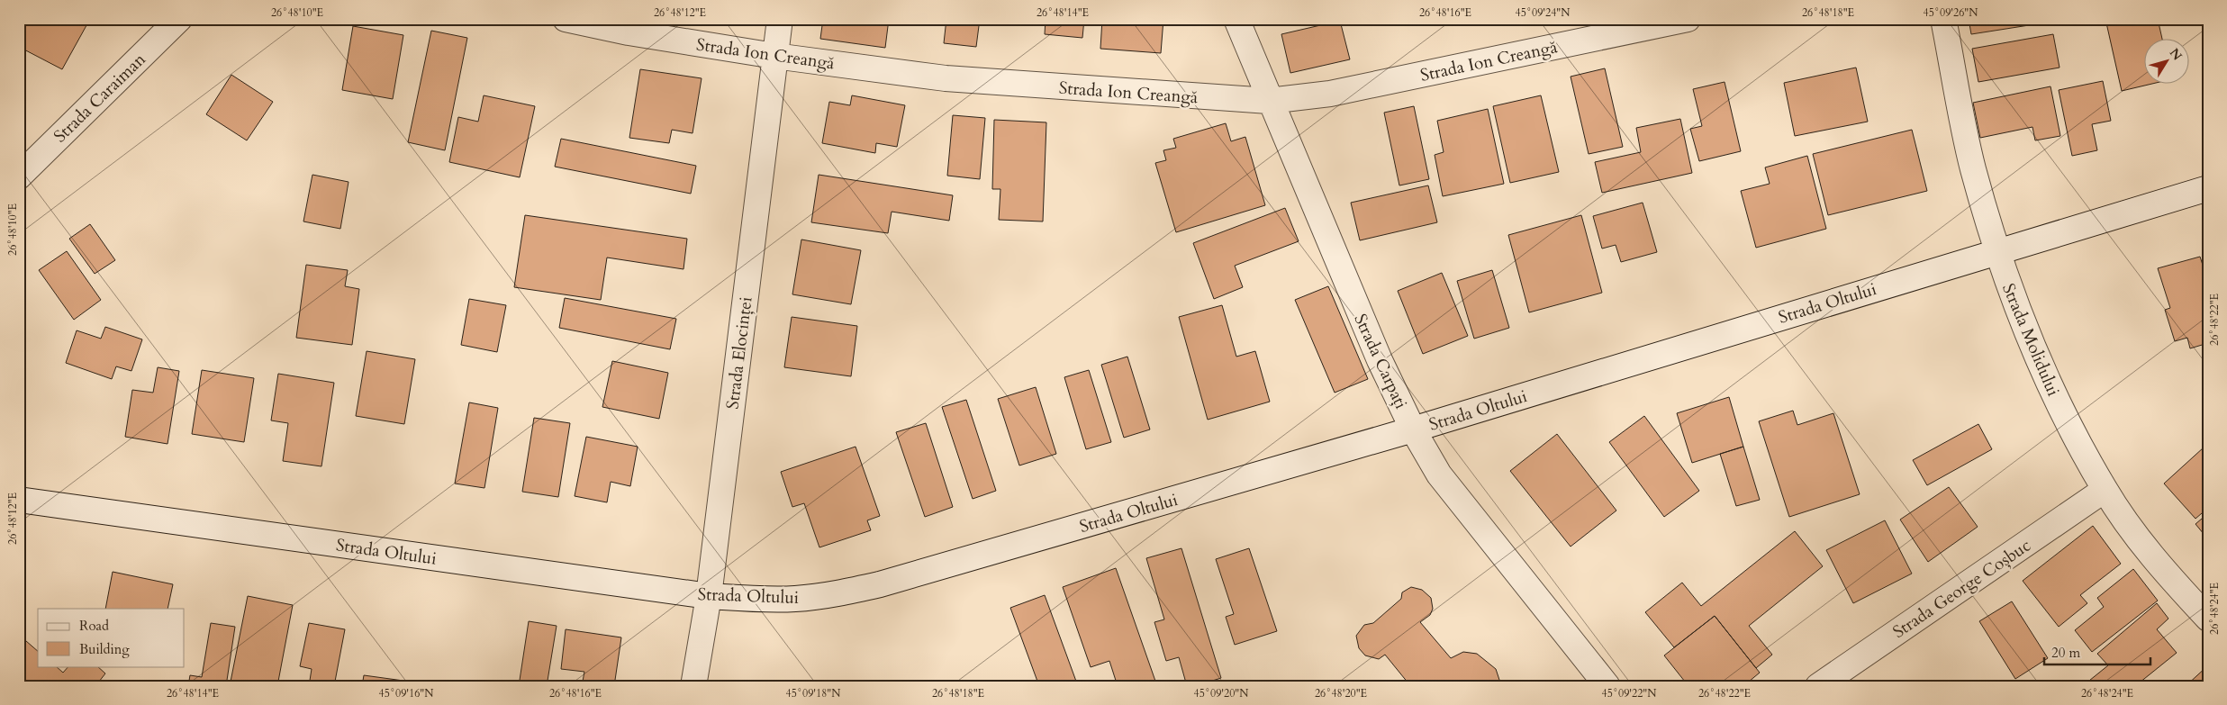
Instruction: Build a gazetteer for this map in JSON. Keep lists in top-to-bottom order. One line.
{"streets":{"street":["Strada Ion Creangă","Strada Caraiman","Strada Oltului","Strada Molidului","Strada Elocinței","Strada Carpați","Strada George Coșbuc"]},"crossings":[["Strada Ion Creangă","Strada Elocinței"],["Strada Ion Creangă","Strada Carpați"],["Strada Oltului","Strada Molidului"],["Strada Oltului","Strada Elocinței"],["Strada Oltului","Strada Carpați"],["Strada Molidului","Strada George Coșbuc"]],"legend":["Road","Building"],"scale_bar":"20 m","north":"top right","coordinates":["26°48'10\"E","26°48'12\"E","26°48'14\"E","26°48'16\"E","45°09'24\"N","26°48'18\"E","45°09'26\"N","26°48'22\"E","26°48'24\"E","45°09'16\"N","45°09'18\"N","45°09'20\"N","26°48'20\"E","45°09'22\"N"]}
